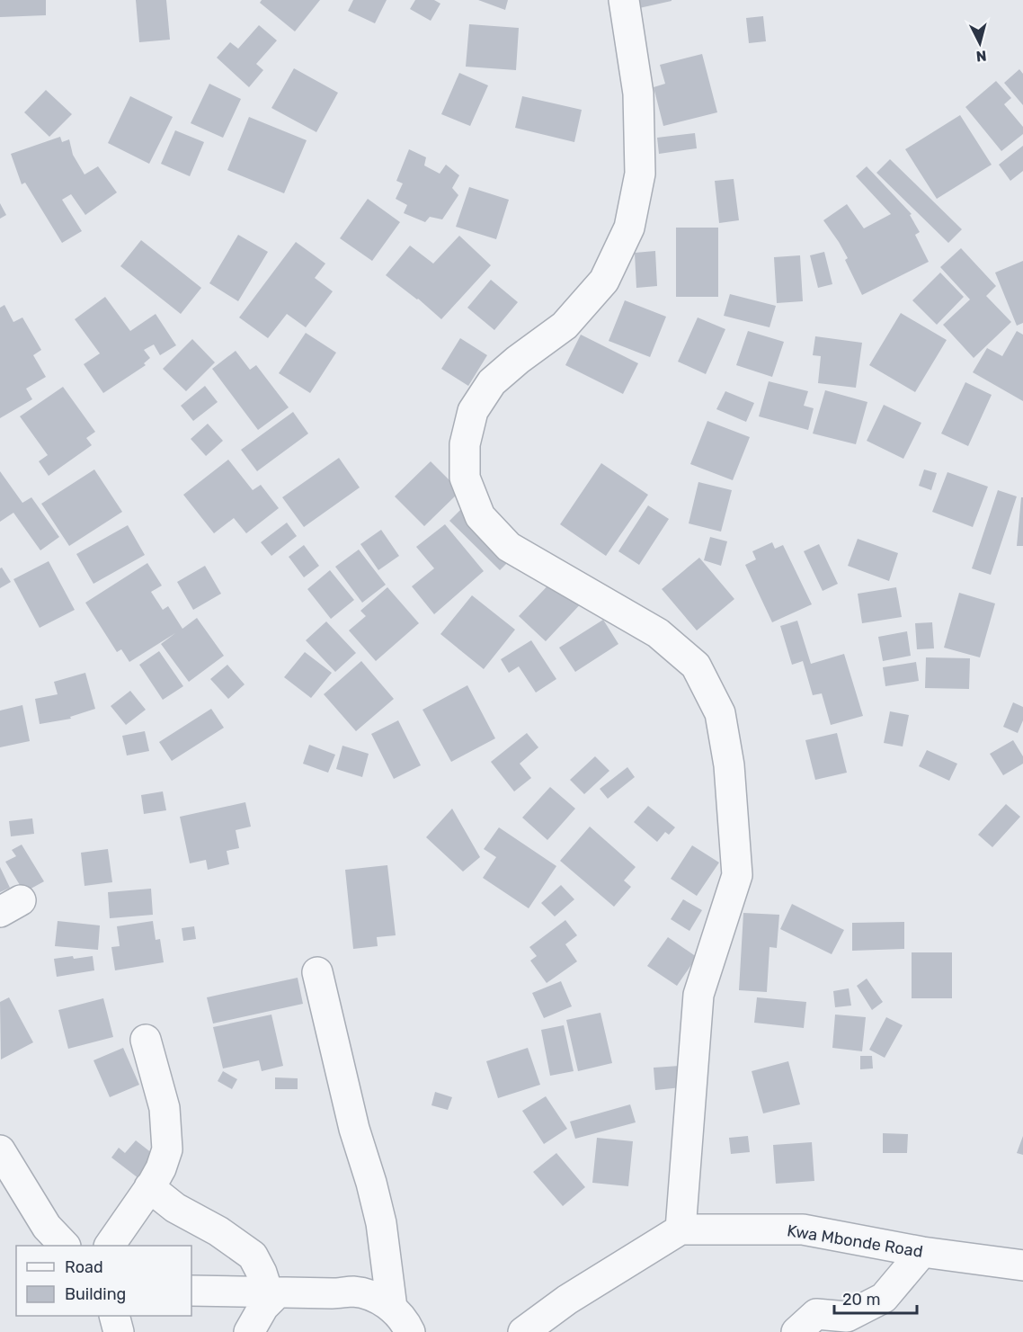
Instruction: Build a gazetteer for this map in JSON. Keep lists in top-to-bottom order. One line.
{"streets":{"street":["Kwa Mbonde Road"]},"legend":["Road","Building"],"scale_bar":"20 m","north":"bottom"}
